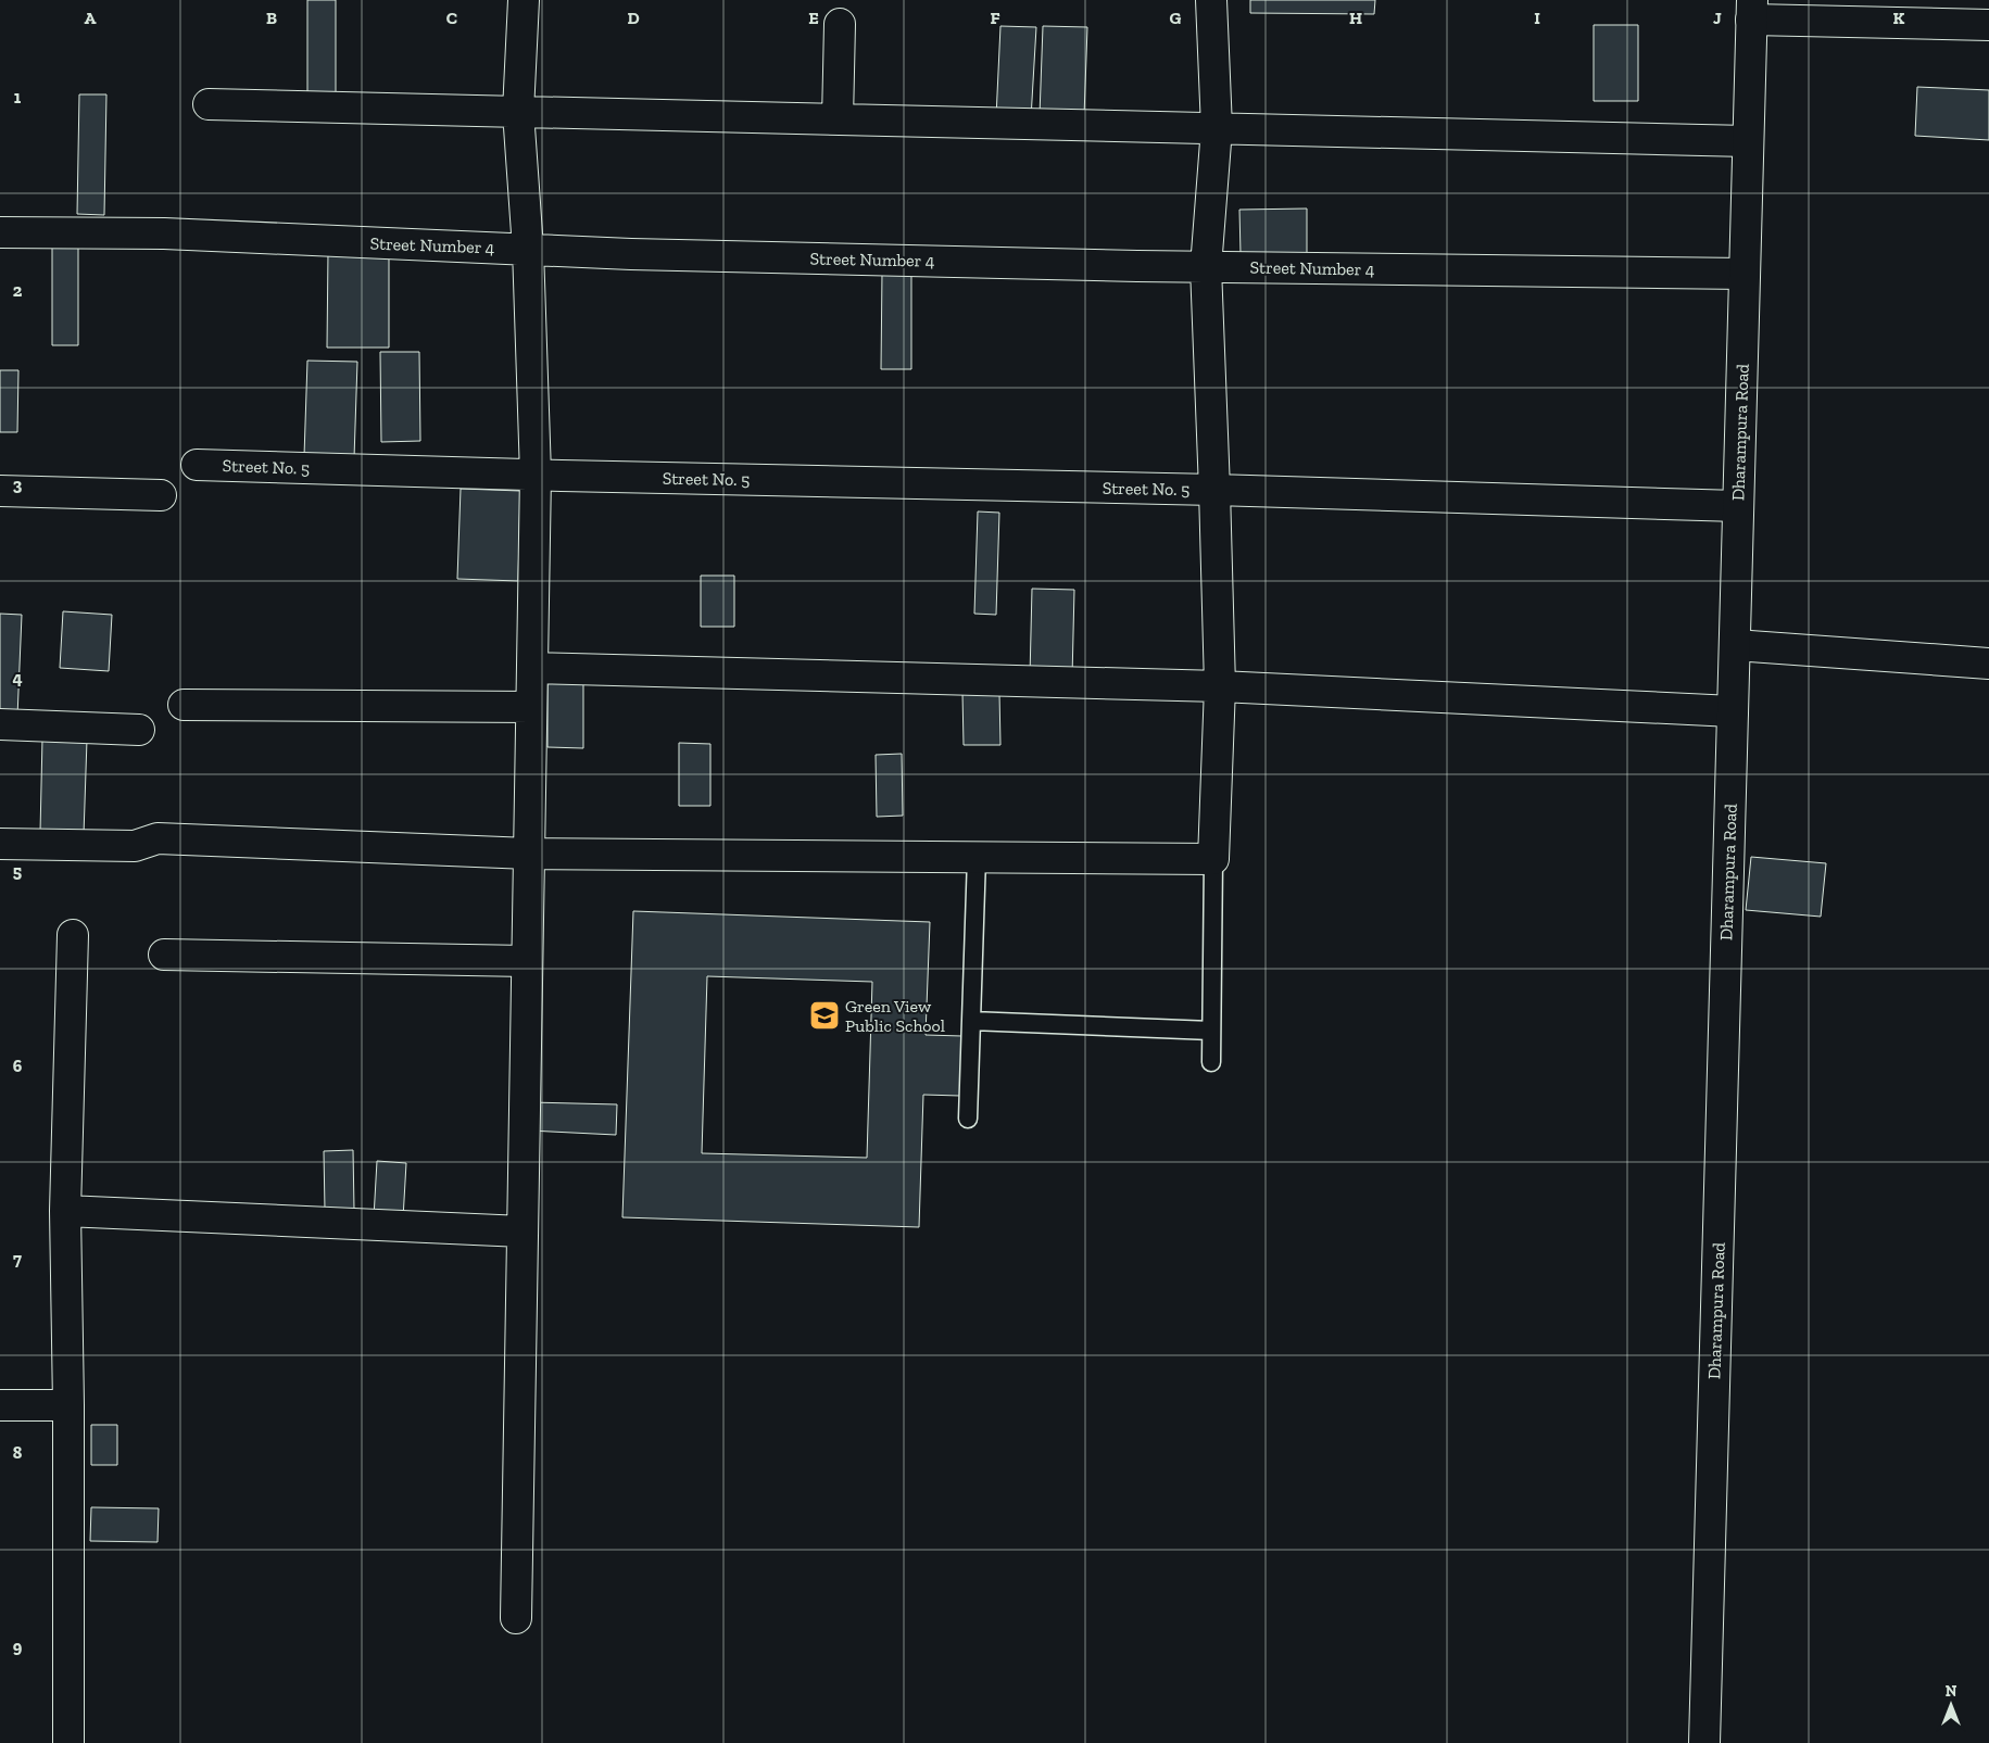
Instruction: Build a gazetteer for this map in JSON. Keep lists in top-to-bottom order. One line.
{"streets":{"street":["Street Number 4","Dharampura Road","Street No. 5"]},"crossings":[["Street Number 4","Dharampura Road"],["Dharampura Road","Street No. 5"]],"places":{"school or university":["Green View Public School"]},"north":"top","grid":{"columns":["A","B","C","D","E","F","G","H","I","J","K"],"rows":["1","2","3","4","5","6","7","8","9"]}}
